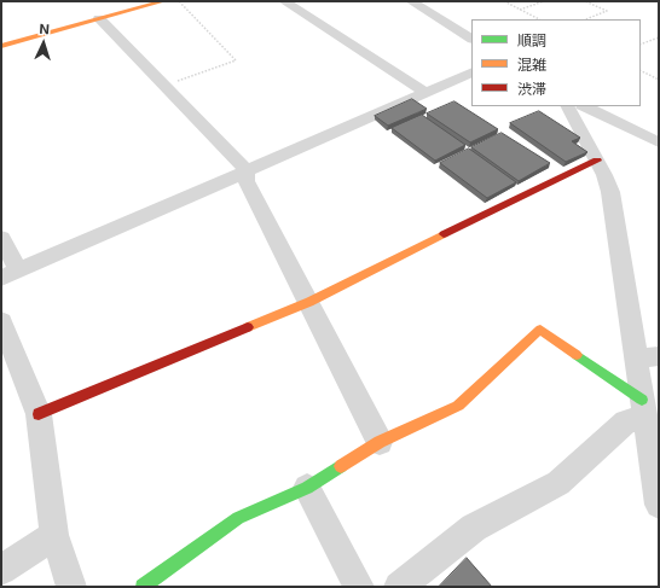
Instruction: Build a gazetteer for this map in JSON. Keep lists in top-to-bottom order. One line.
{"legend":["順調","混雑","渋滞"],"north":"top"}
